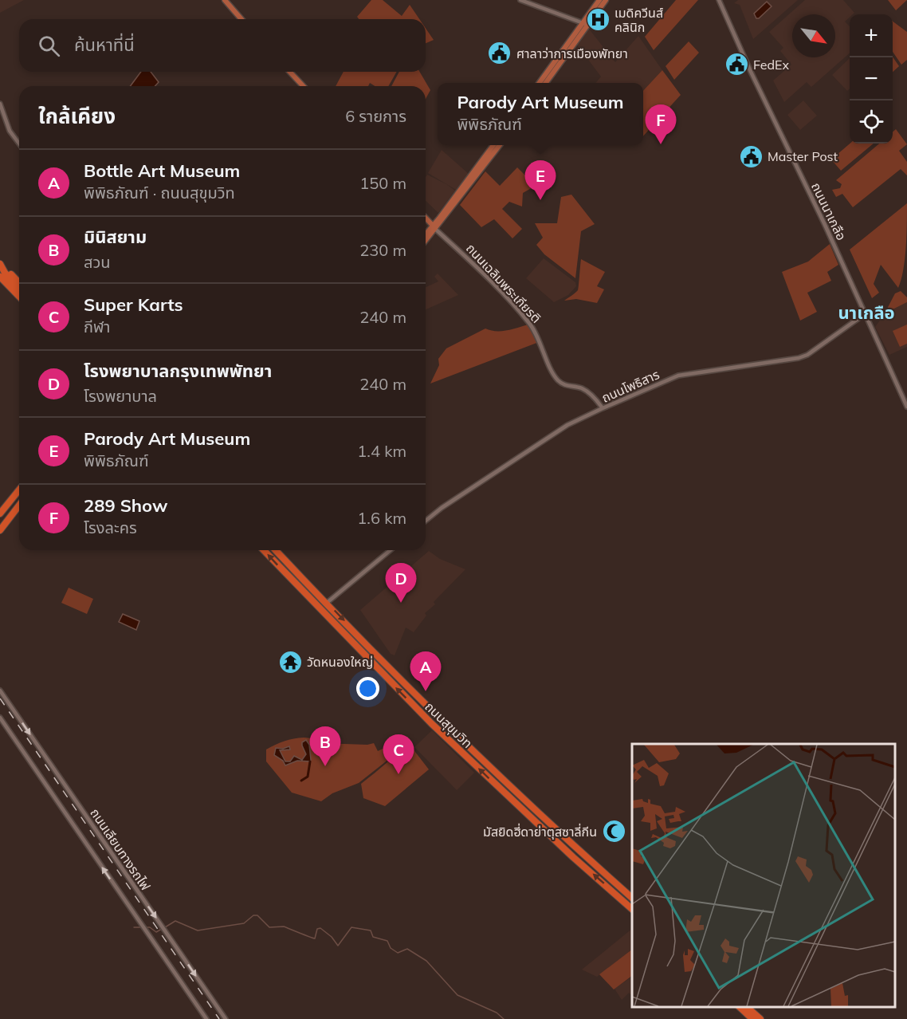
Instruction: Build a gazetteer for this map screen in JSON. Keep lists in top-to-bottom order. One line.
{"streets":{"highway":["ถนนสุขุมวิท"],"main road":["ถนนเฉลิมพระเกียรติ"],"street":["ถนนนาเกลือ","ถนนโพธิสาร","ถนนเลียบทางรถไฟ"]},"crossings":[["ถนนนาเกลือ","ถนนโพธิสาร"],["ถนนเฉลิมพระเกียรติ","ถนนโพธิสาร"]],"districts":["นาเกลือ"],"places":{"hospital":["เมดิควีนส์ คลินิก"],"public building":["ศาลาว่าการเมืองพัทยา","FedEx","Master Post"],"temple":["วัดหนองใหญ่"],"mosque":["มัสยิดฮี่ดาย่าตุสซาลี่กีน"]},"north":"bottom right","page":{"map_buttons":["+","−"],"search":"ค้นหาที่นี่","popup":["Parody Art Museum","พิพิธภัณฑ์"],"heading":["ใกล้เคียง","6 รายการ"],"pins":["F","E","D","A","B","C"],"list":[{"mark":"A","name":"Bottle Art Museum","note":"พิพิธภัณฑ์ · ถนนสุขุมวิท","value":"150 m"},{"mark":"B","name":"มินิสยาม","note":"สวน","value":"230 m"},{"mark":"C","name":"Super Karts","note":"กีฬา","value":"240 m"},{"mark":"D","name":"โรงพยาบาลกรุงเทพพัทยา","note":"โรงพยาบาล","value":"240 m"},{"mark":"E","name":"Parody Art Museum","note":"พิพิธภัณฑ์","value":"1.4 km"},{"mark":"F","name":"289 Show","note":"โรงละคร","value":"1.6 km"}]}}
